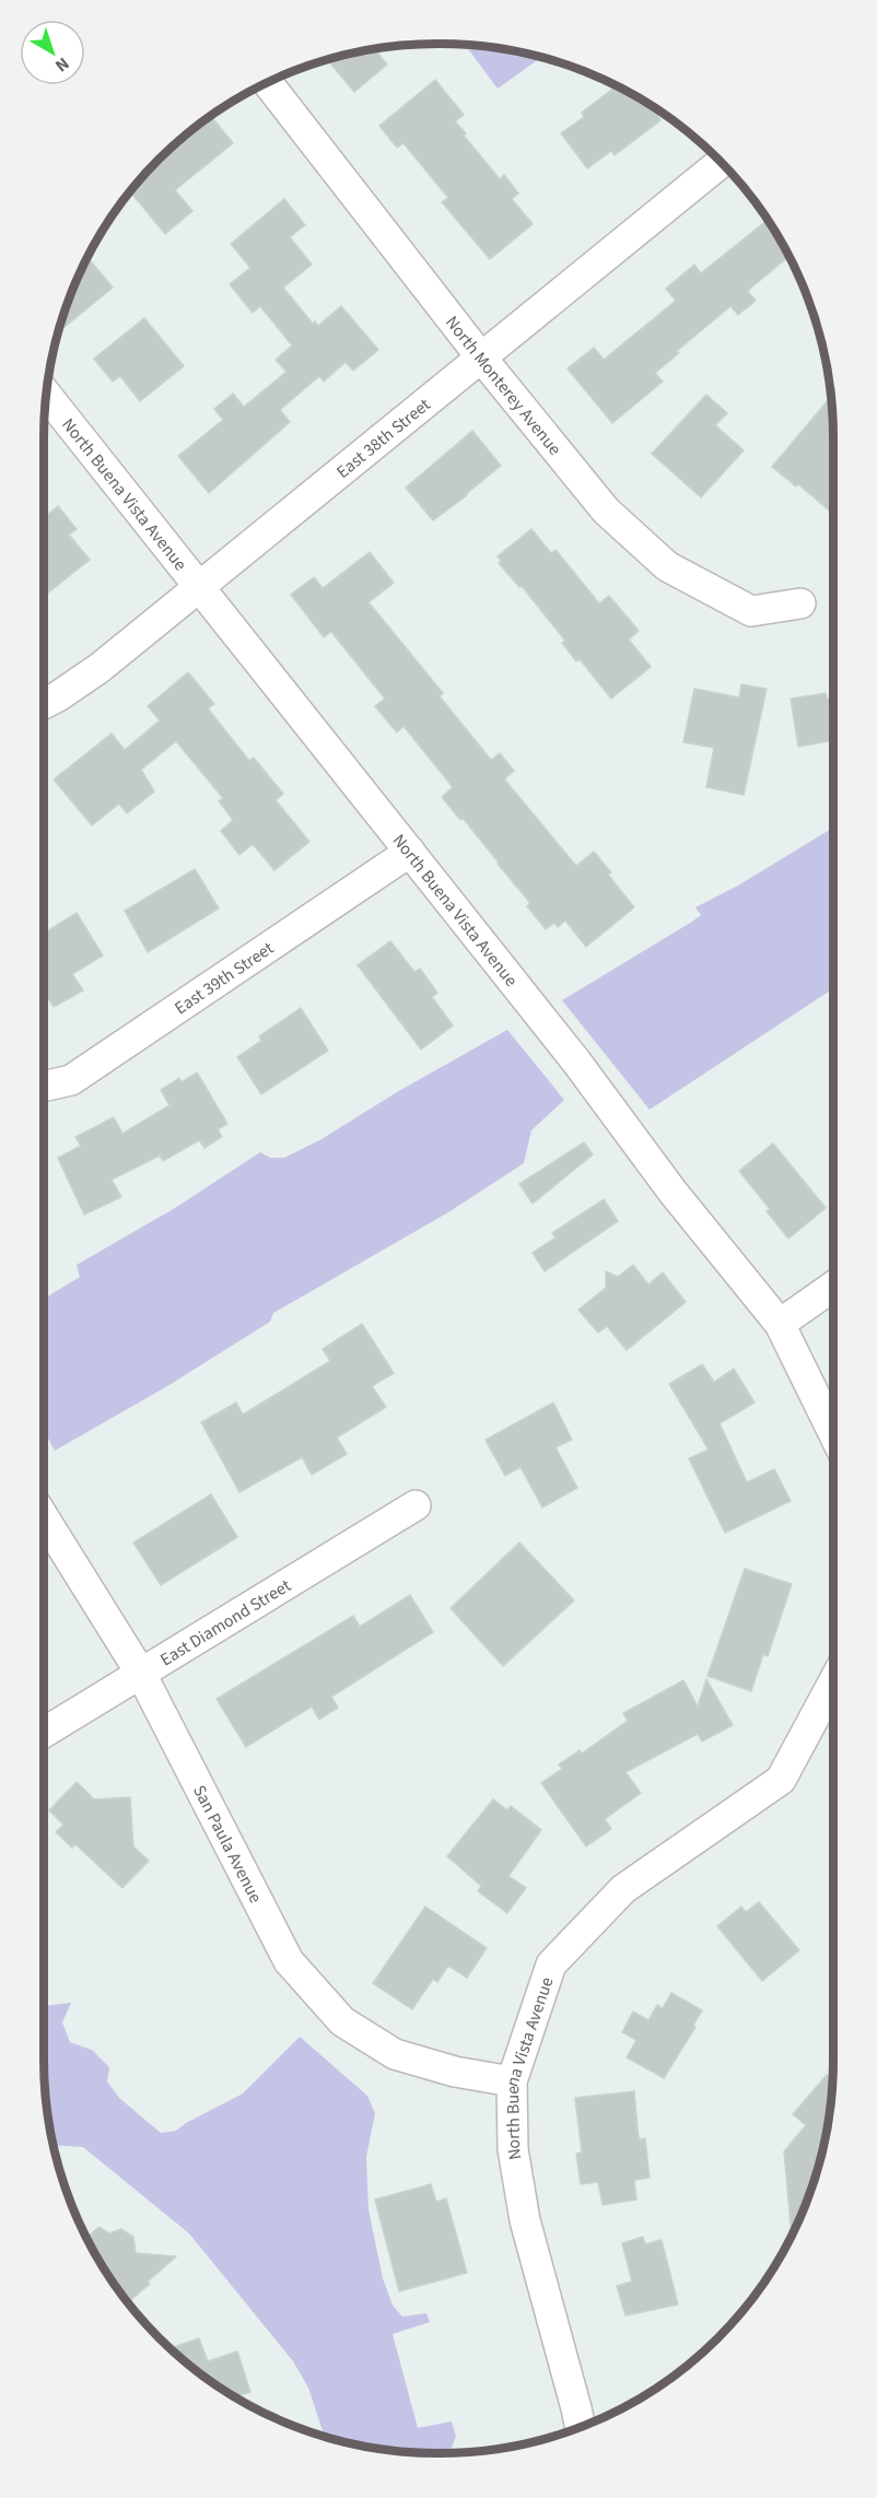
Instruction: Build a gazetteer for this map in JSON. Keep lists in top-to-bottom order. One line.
{"streets":{"street":["North Monterey Avenue","East 38th Street","North Buena Vista Avenue","East 39th Street","East Diamond Street","San Paula Avenue"]},"crossings":[["North Monterey Avenue","East 38th Street"],["East 38th Street","North Buena Vista Avenue"],["North Buena Vista Avenue","East 39th Street"],["North Buena Vista Avenue","San Paula Avenue"],["East Diamond Street","San Paula Avenue"]],"north":"bottom right"}
